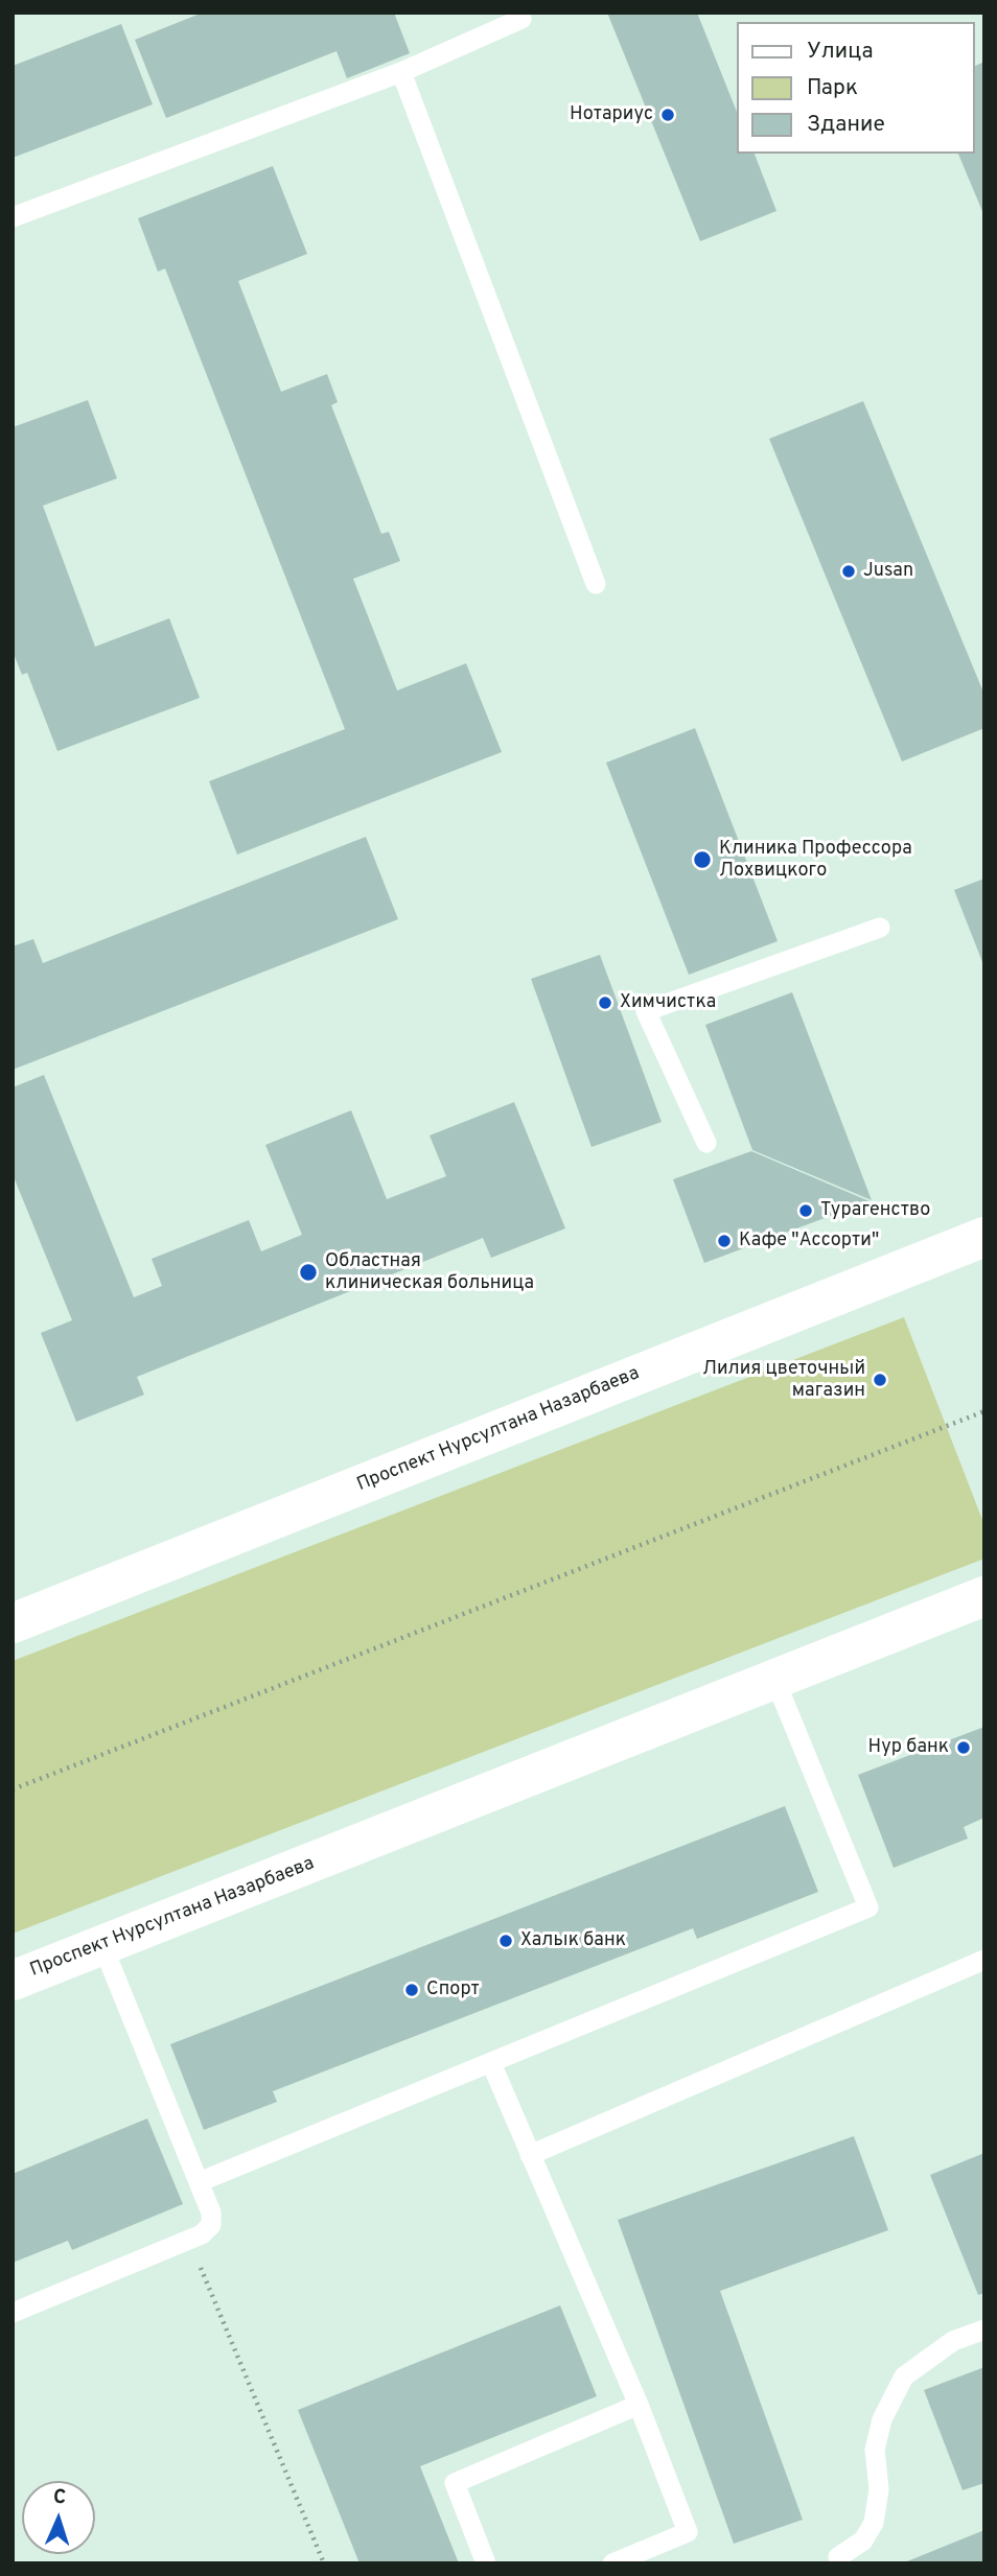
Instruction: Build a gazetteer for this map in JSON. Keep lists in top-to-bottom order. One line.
{"streets":{"main road":["Проспект Нурсултана Назарбаева"]},"places":["Нотариус","Jusan","Клиника Профессора Лохвицкого","Химчистка","Турагенство","Кафе \"Ассорти\"","Областная клиническая больница","Лилия цветочный магазин","Нур банк","Халык банк","Спорт"],"legend":["Улица","Парк","Здание"],"north":"top"}
